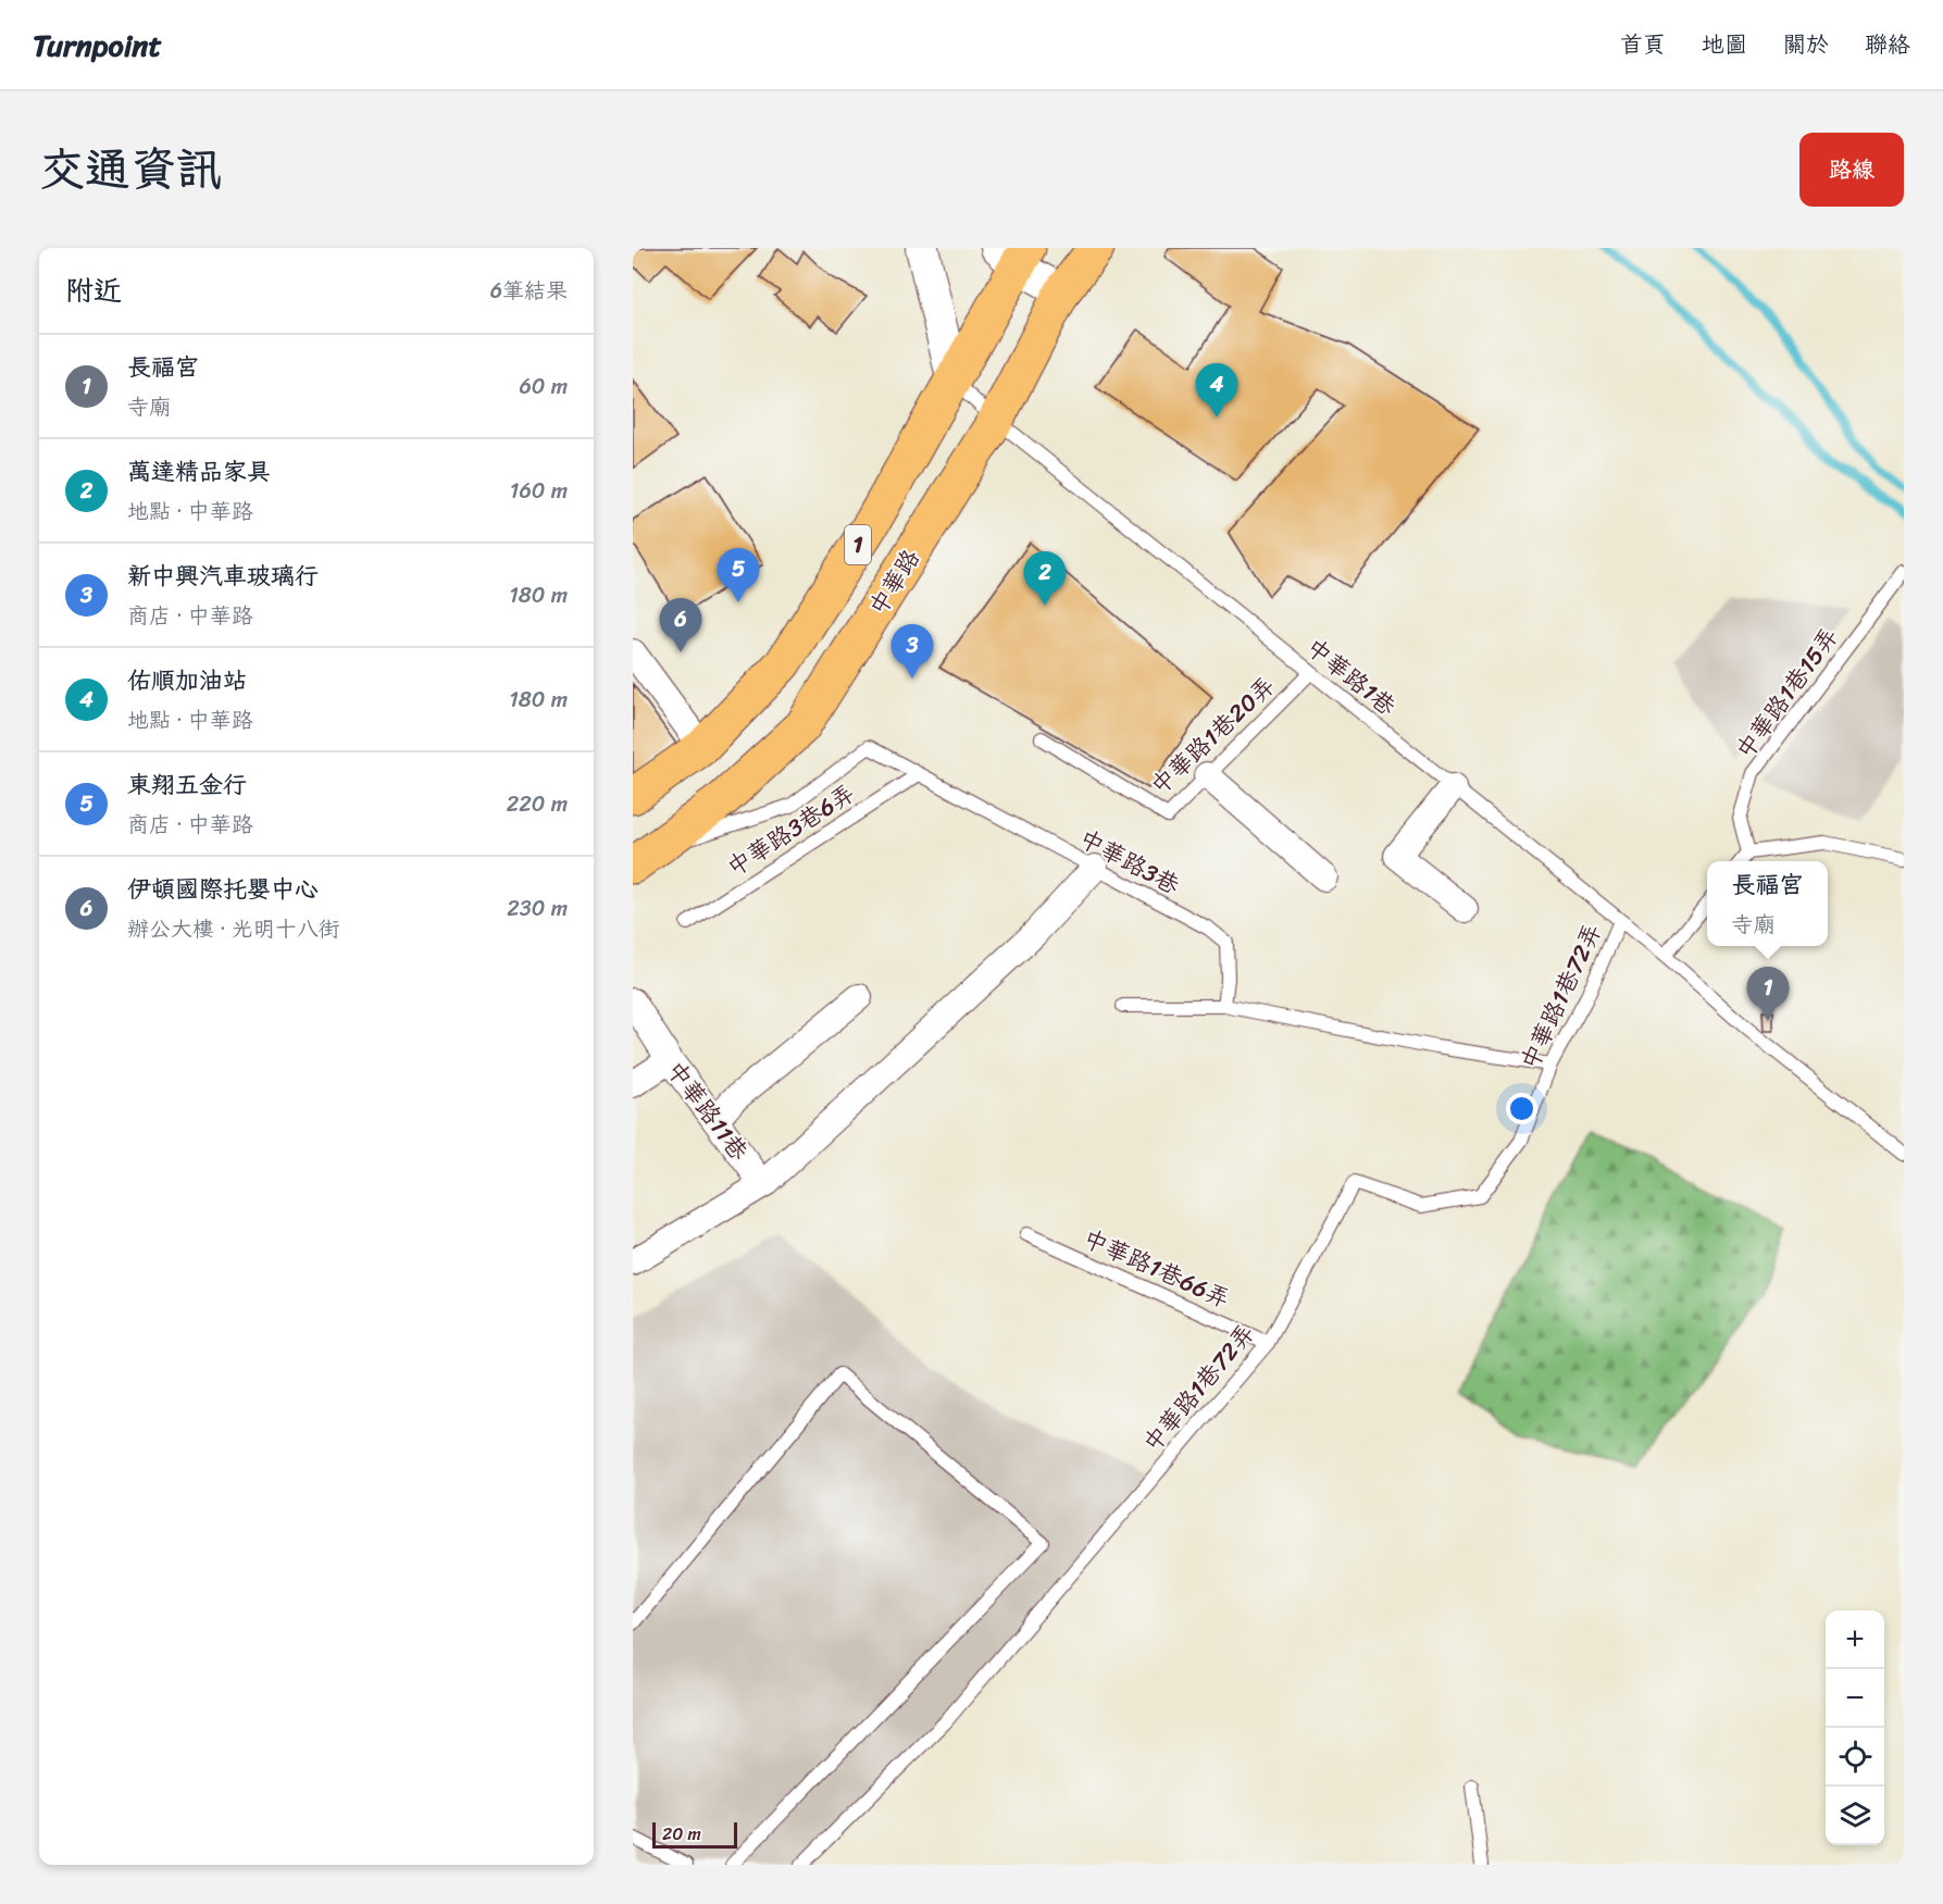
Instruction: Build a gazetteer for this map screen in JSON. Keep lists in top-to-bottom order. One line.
{"streets":{"main road":["1","中華路"],"street":["中華路11巷"],"lane":["中華路1巷","中華路1巷15弄","中華路1巷20弄","中華路3巷6弄","中華路3巷","中華路1巷72弄","中華路1巷66弄"]},"crossings":[["中華路","中華路1巷"],["中華路","中華路3巷"],["中華路1巷","中華路1巷20弄"],["中華路1巷","中華路1巷72弄"],["中華路3巷6弄","中華路3巷"],["中華路1巷72弄","中華路1巷66弄"]],"scale_bar":"20 m","page":{"header":"Turnpoint","nav":["首頁","地圖","關於","聯絡"],"title":"交通資訊","buttons":"路線","heading":["附近","6筆結果"],"list":[{"mark":"1","name":"長福宮","note":"寺廟","value":"60 m"},{"mark":"2","name":"萬達精品家具","note":"地點 · 中華路","value":"160 m"},{"mark":"3","name":"新中興汽車玻璃行","note":"商店 · 中華路","value":"180 m"},{"mark":"4","name":"佑順加油站","note":"地點 · 中華路","value":"180 m"},{"mark":"5","name":"東翔五金行","note":"商店 · 中華路","value":"220 m"},{"mark":"6","name":"伊頓國際托嬰中心","note":"辦公大樓 · 光明十八街","value":"230 m"}],"pins":["4","5","2","6","3","1"],"popup":["長福宮","寺廟"],"map_buttons":["+","−"],"scale":"20 m"}}
